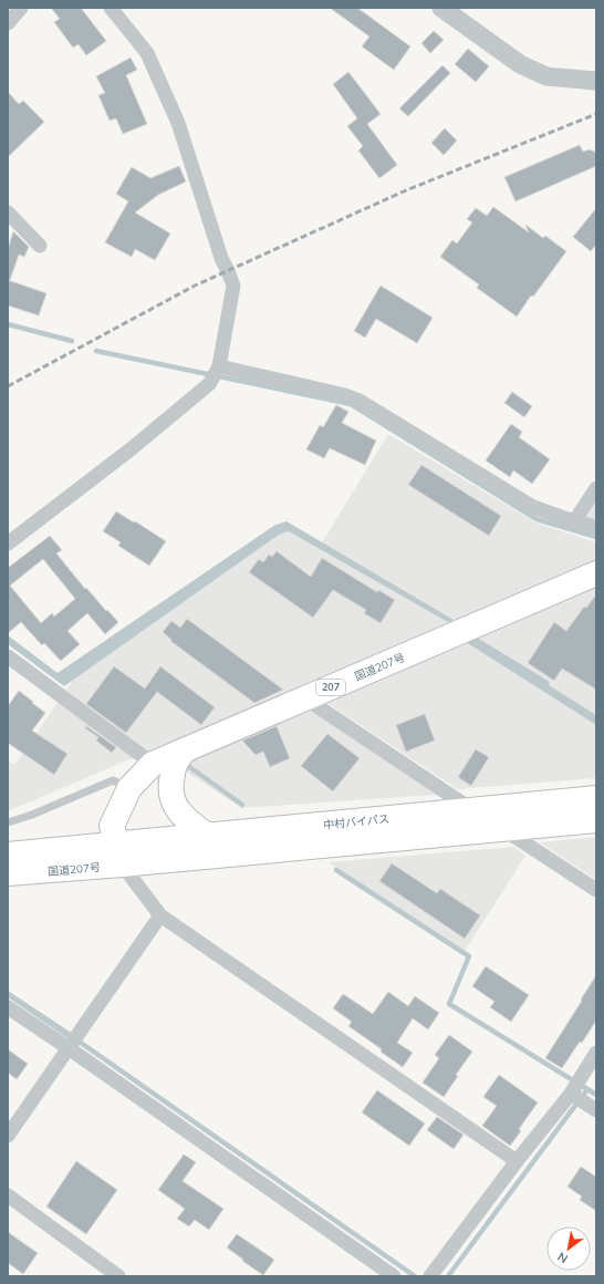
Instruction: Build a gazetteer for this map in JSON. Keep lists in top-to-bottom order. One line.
{"streets":{"highway":["国道207号","207","中村バイパス"]},"crossings":[["国道207号","中村バイパス"]],"north":"bottom left"}
